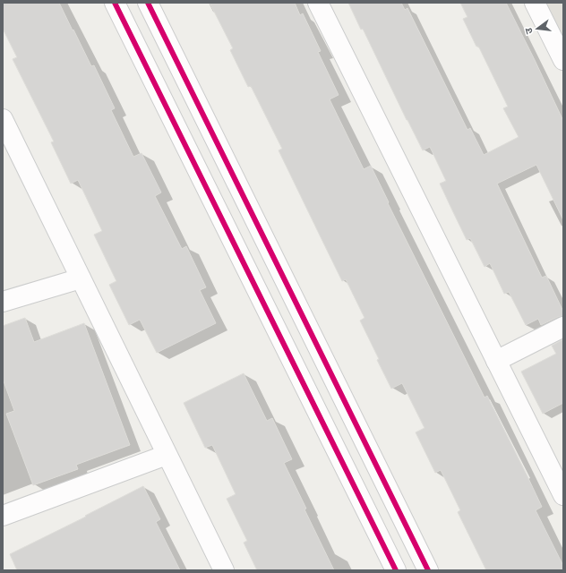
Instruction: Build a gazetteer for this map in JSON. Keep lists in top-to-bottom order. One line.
{"north":"left"}
